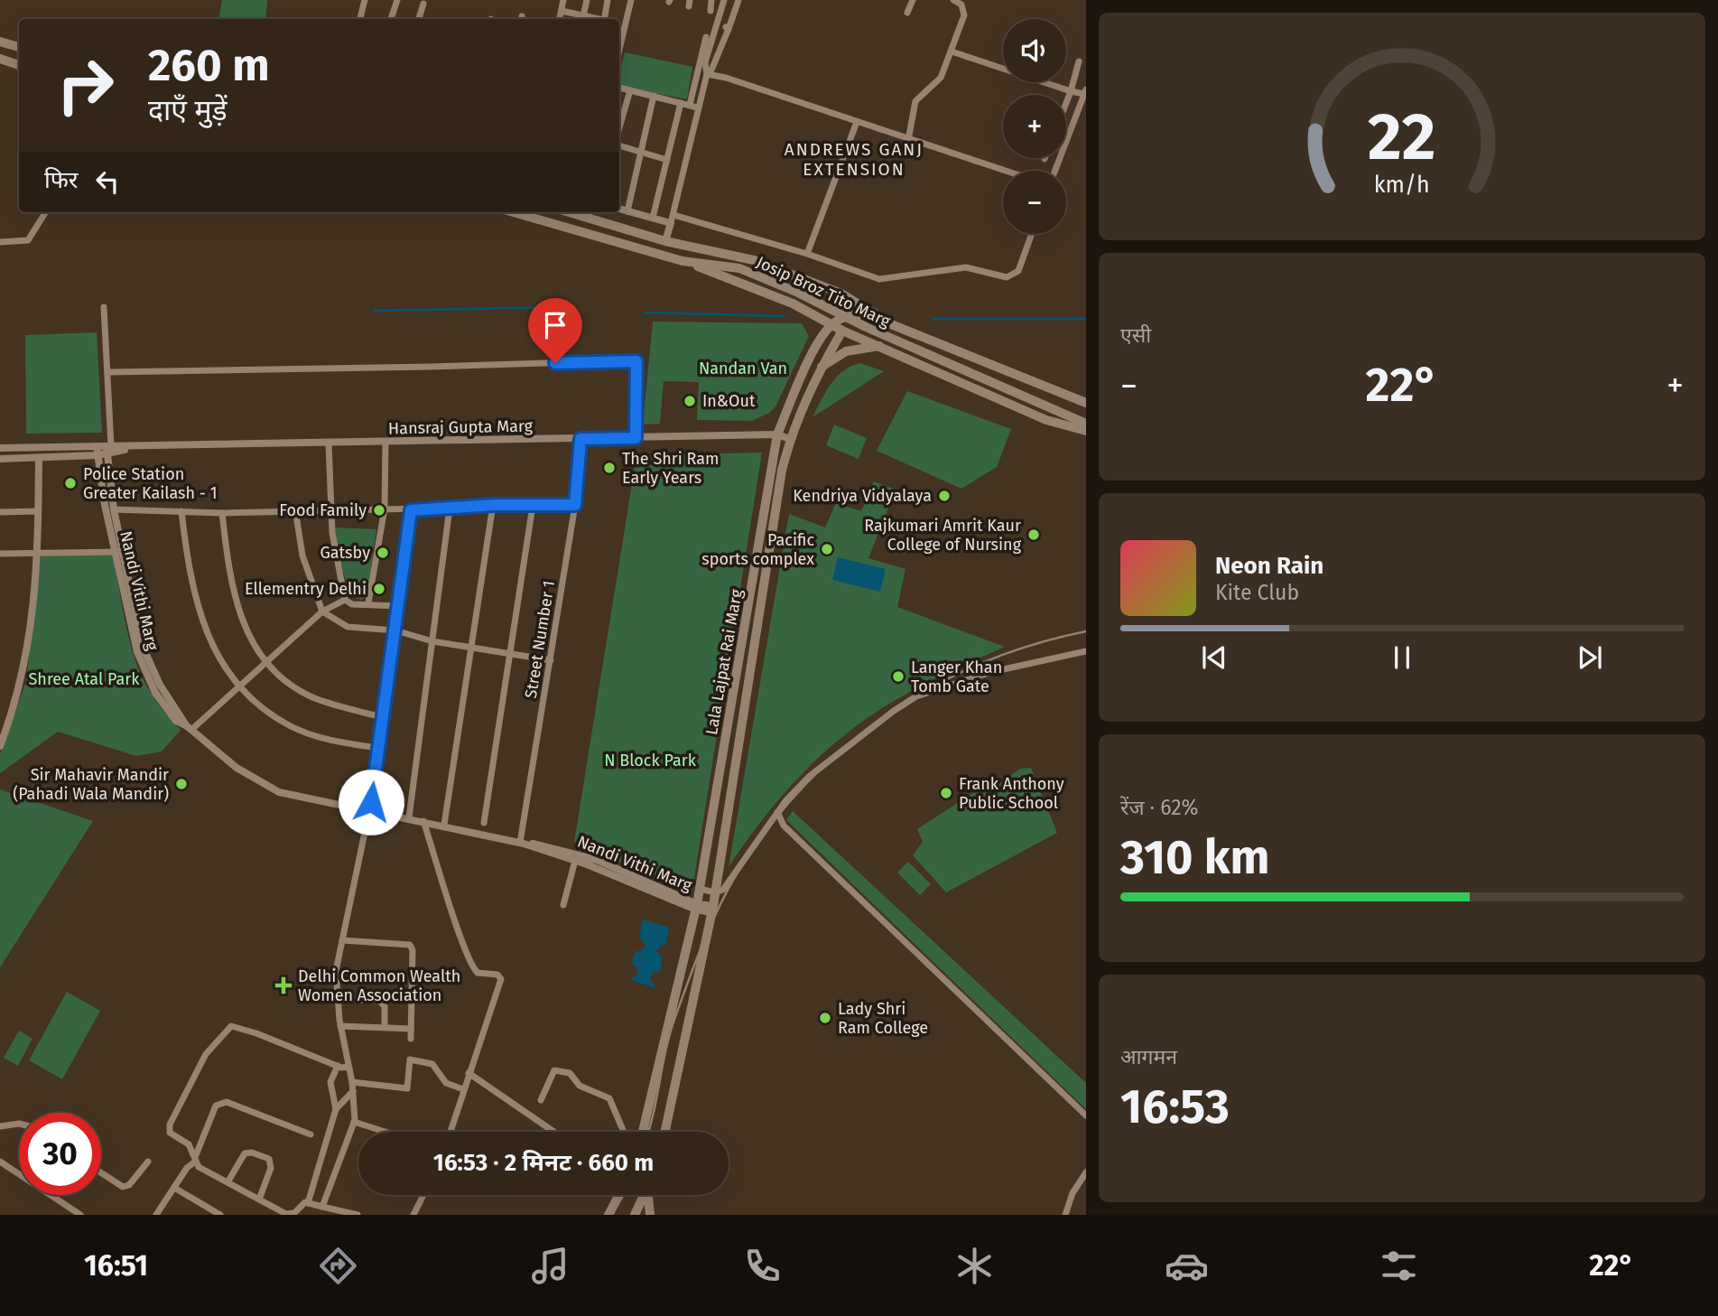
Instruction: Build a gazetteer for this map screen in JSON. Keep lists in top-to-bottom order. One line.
{"streets":{"main road":["Josip Broz Tito Marg","Lala Lajpat Rai Marg"],"street":["Hansraj Gupta Marg","Nandi Vithi Marg","Street Number 1"]},"crossings":[["Hansraj Gupta Marg","Nandi Vithi Marg"],["Hansraj Gupta Marg","Street Number 1"],["Hansraj Gupta Marg","Lala Lajpat Rai Marg"],["Nandi Vithi Marg","Street Number 1"],["Nandi Vithi Marg","Lala Lajpat Rai Marg"]],"districts":["ANDREWS GANJ EXTENSION"],"parks":["Nandan Van","Shree Atal Park","N Block Park"],"places":{"other":["In&Out","The Shri Ram Early Years","Police Station Greater Kailash - 1","Kendriya Vidyalaya","Food Family","Rajkumari Amrit Kaur College of Nursing","Pacific sports complex","Gatsby","Ellementry Delhi","Langer Khan Tomb Gate","Sir Mahavir Mandir (Pahadi Wala Mandir)","Frank Anthony Public School","Lady Shri Ram College"],"health":["Delhi Common Wealth Women Association"]},"page":{"map_buttons":["+","−"],"turn":["260 m","दाएँ मुड़ें"],"then":"फिर","tile":["एसी",["रेंज · 62%","310 km"],["आगमन","16:53"]],"heat":["−","22°","+"],"song":["Neon Rain","Kite Club"],"limit":"30","trip":"16:53 · 2 मिनट · 660 m","tabs":["16:51","22°"],"gauge":["22","km/h"]}}
